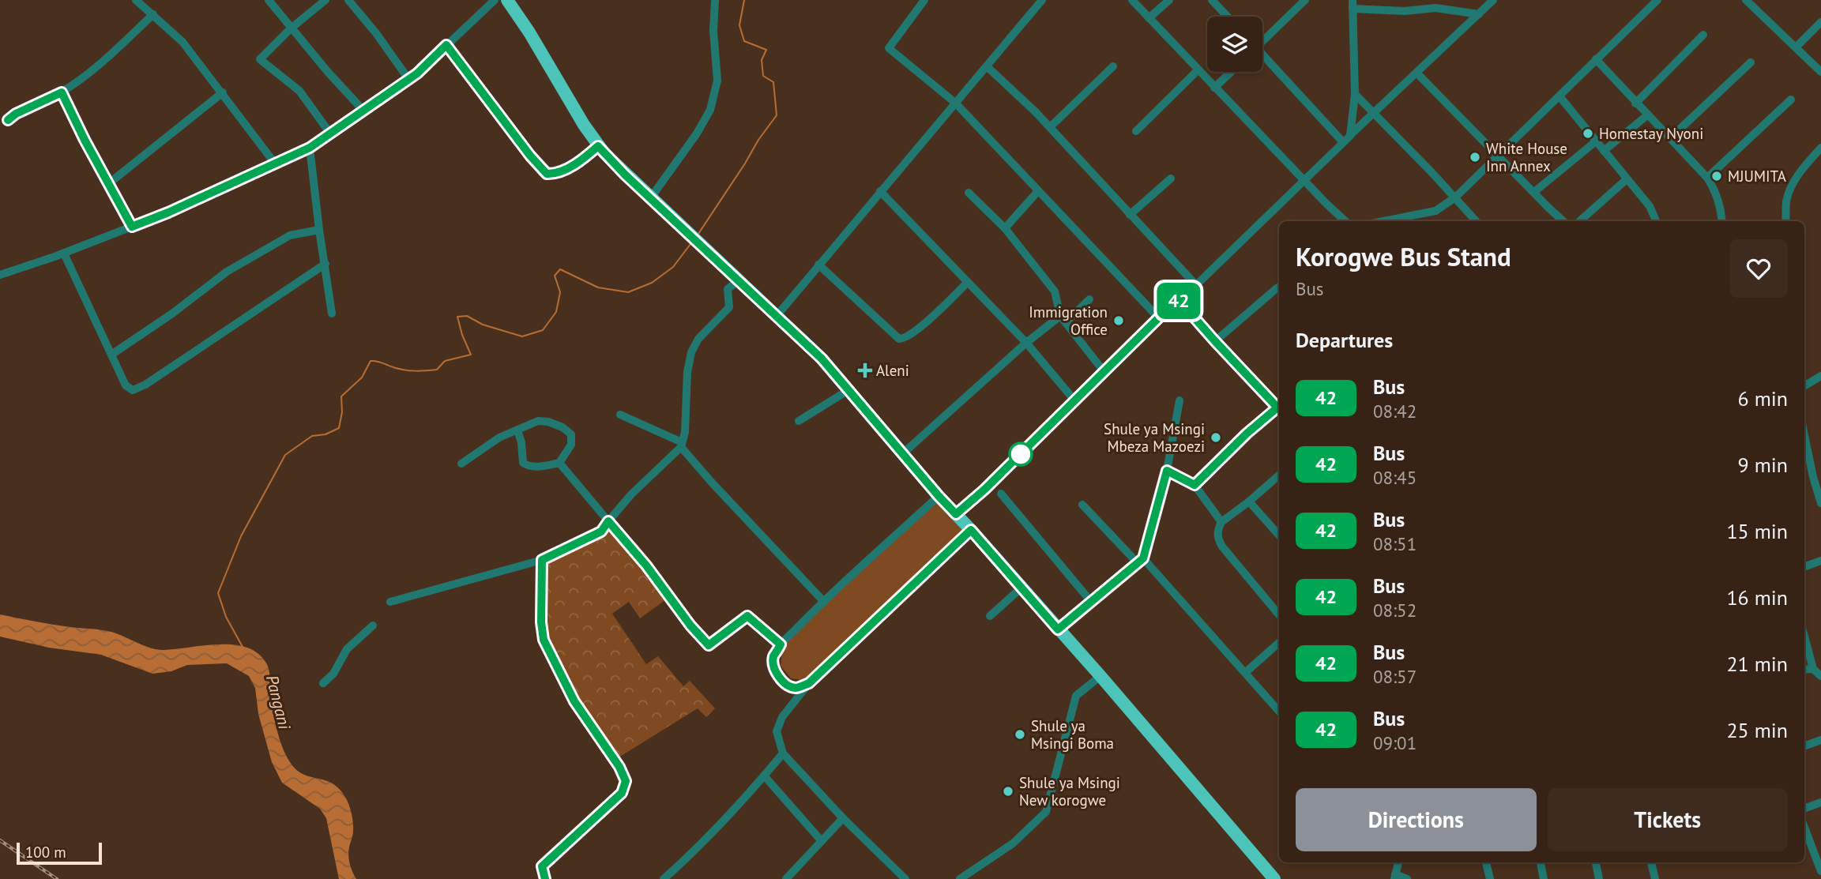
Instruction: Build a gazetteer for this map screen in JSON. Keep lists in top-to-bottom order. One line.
{"water":["Pangani"],"places":{"other":["Homestay Nyoni","White House Inn Annex","MJUMITA","Immigration Office","Shule ya Msingi Mbeza Mazoezi","Shule ya Msingi Boma","Shule ya Msingi New korogwe"],"health":["Aleni"]},"lines":["bus line 42"],"scale_bar":"100 m","page":{"on_map":"42","heading":[["Korogwe Bus Stand","Bus"],"Departures"],"list":[{"mark":"42","name":"Bus","note":"08:42","value":"6 min"},{"mark":"42","name":"Bus","note":"08:45","value":"9 min"},{"mark":"42","name":"Bus","note":"08:51","value":"15 min"},{"mark":"42","name":"Bus","note":"08:52","value":"16 min"},{"mark":"42","name":"Bus","note":"08:57","value":"21 min"},{"mark":"42","name":"Bus","note":"09:01","value":"25 min"}],"buttons":["Directions","Tickets"],"scale":"100 m"}}
